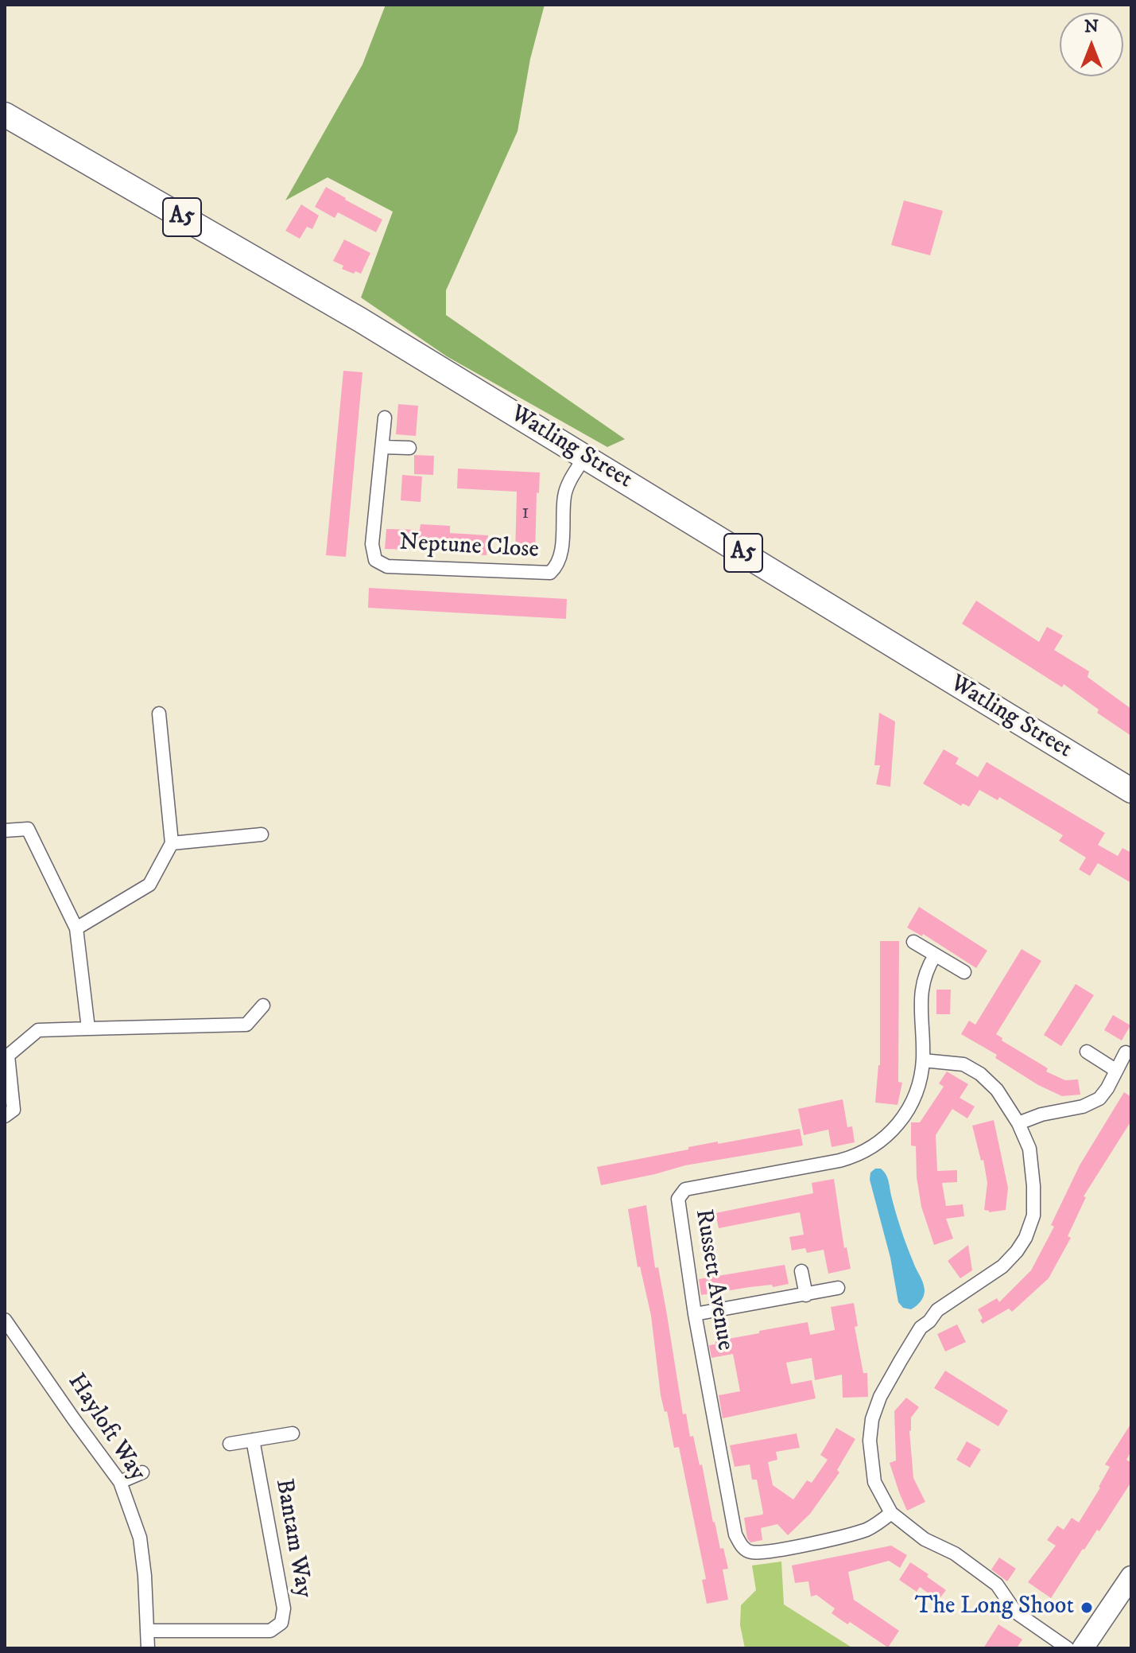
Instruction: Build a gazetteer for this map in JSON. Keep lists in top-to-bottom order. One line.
{"streets":{"highway":["A5","Watling Street"],"street":["Neptune Close","Russett Avenue","Hayloft Way","Bantam Way"]},"crossings":[["Watling Street","Neptune Close"],["Hayloft Way","Bantam Way"]],"places":["The Long Shoot"],"house_numbers":["1"],"north":"top"}
